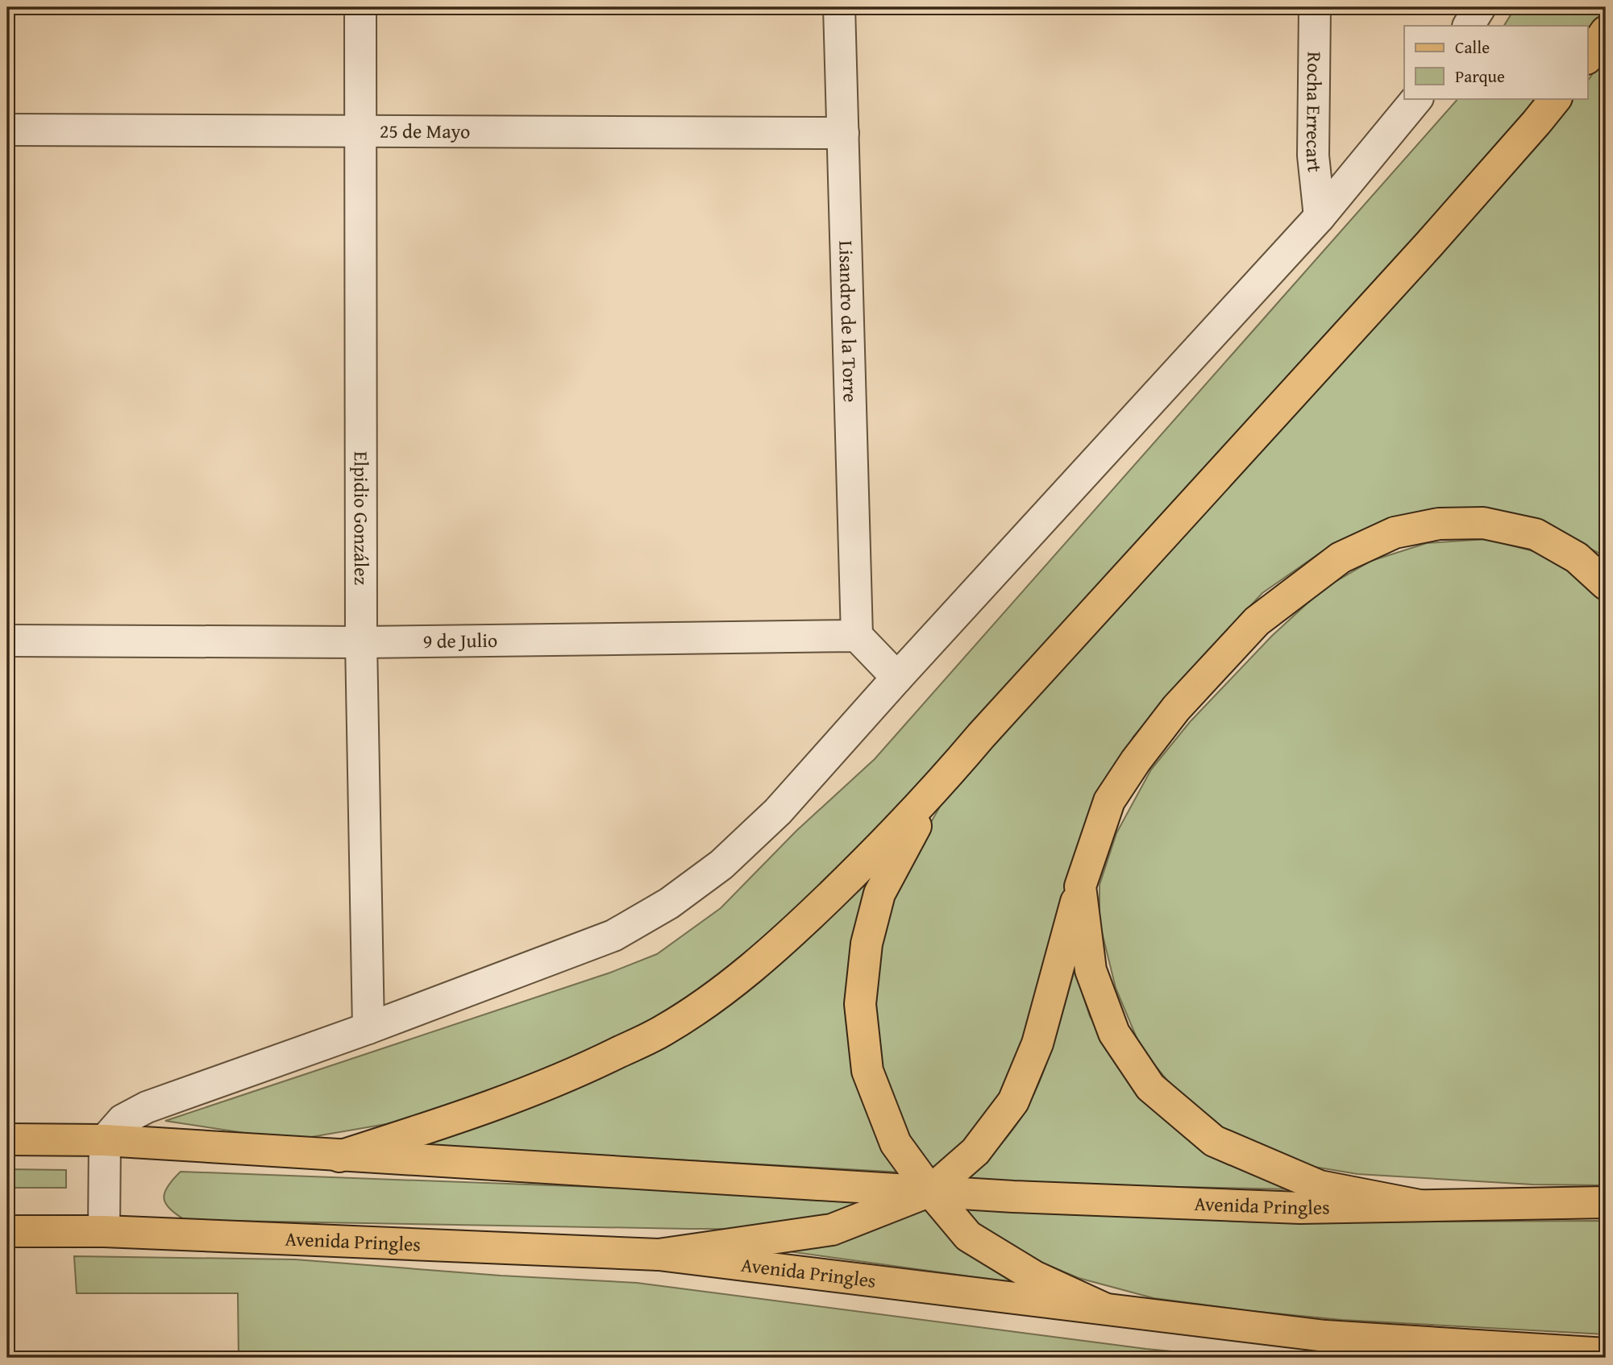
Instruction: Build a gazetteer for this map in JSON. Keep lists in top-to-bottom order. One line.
{"streets":{"main road":["Avenida Pringles"],"street":["Rocha Errecart","25 de Mayo","Lisandro de la Torre","Elpidio González","9 de Julio"]},"crossings":[["25 de Mayo","Lisandro de la Torre"],["25 de Mayo","Elpidio González"],["Lisandro de la Torre","9 de Julio"],["Elpidio González","9 de Julio"]],"legend":["Calle","Parque"]}
